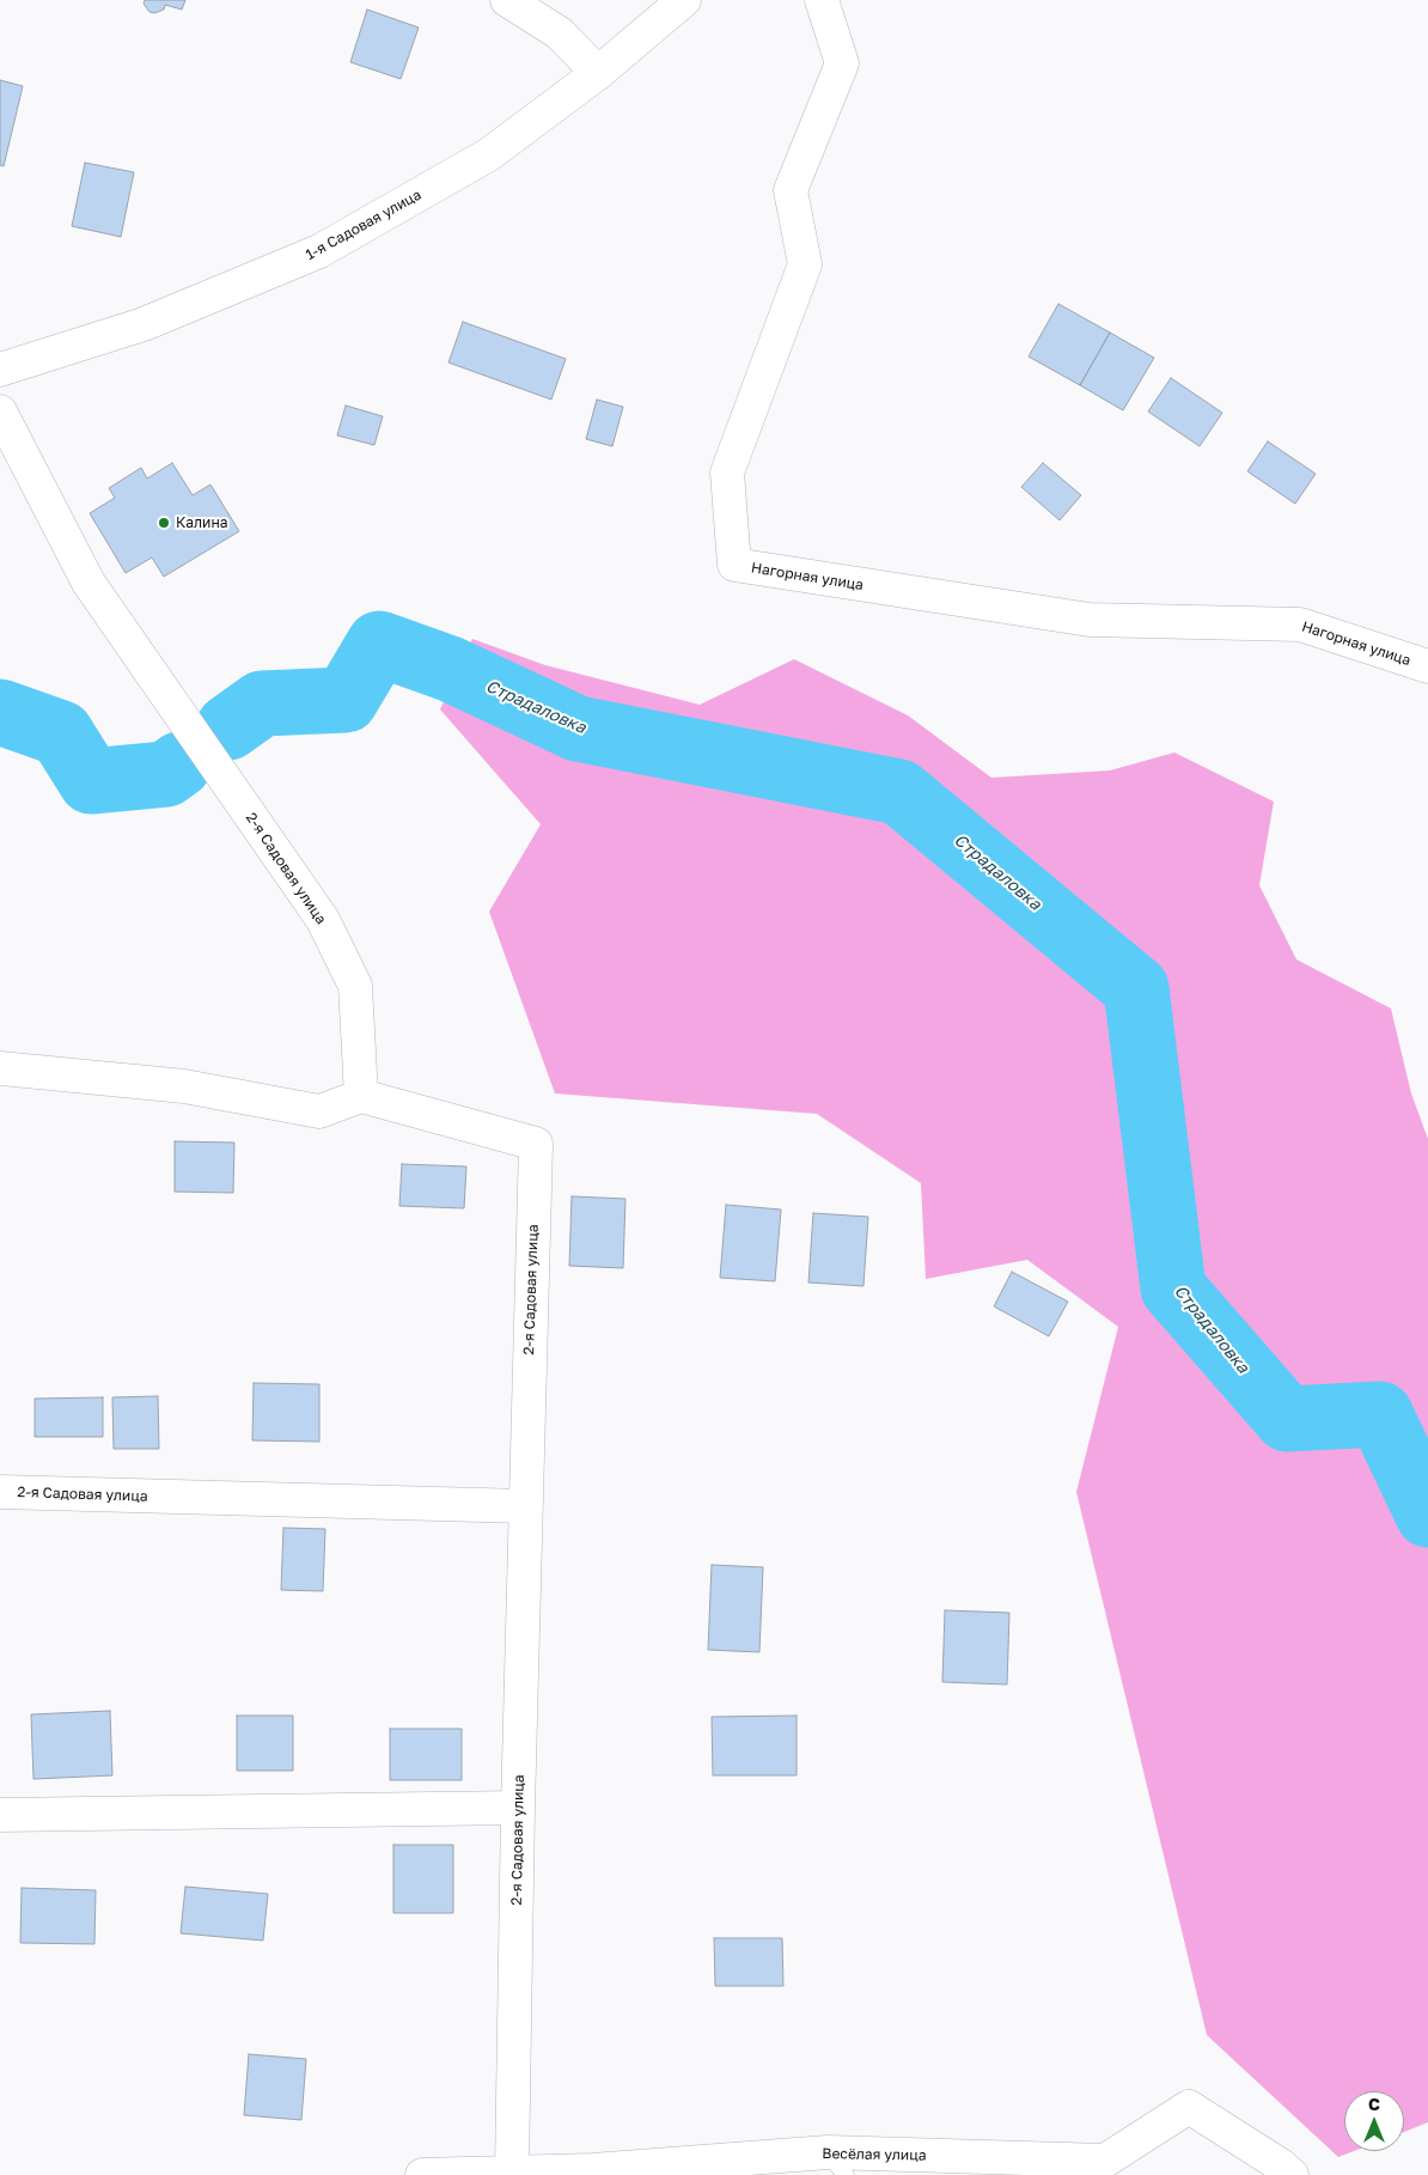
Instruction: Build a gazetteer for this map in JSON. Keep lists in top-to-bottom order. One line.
{"streets":{"street":["1-я Садовая улица","Нагорная улица","2-я Садовая улица","Весёлая улица"]},"crossings":[["2-я Садовая улица","Весёлая улица"]],"water":["Страдаловка"],"places":["Калина"],"north":"top"}
